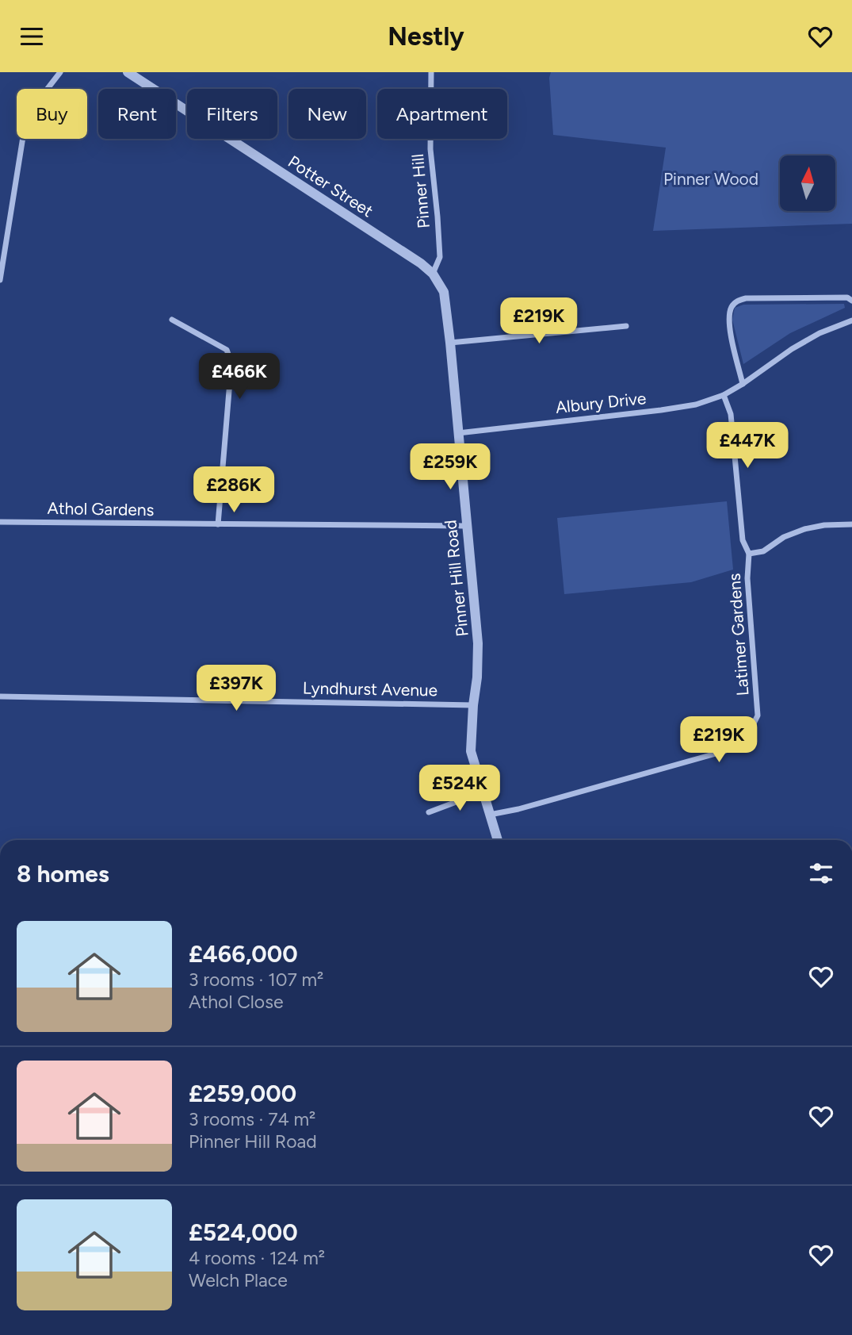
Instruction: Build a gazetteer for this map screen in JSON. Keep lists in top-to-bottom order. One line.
{"streets":{"street":["Potter Street","Pinner Hill","Albury Drive","Athol Gardens","Pinner Hill Road","Latimer Gardens","Lyndhurst Avenue"]},"crossings":[["Potter Street","Pinner Hill"],["Potter Street","Pinner Hill Road"],["Pinner Hill","Pinner Hill Road"],["Albury Drive","Pinner Hill Road"],["Albury Drive","Latimer Gardens"],["Athol Gardens","Pinner Hill Road"],["Pinner Hill Road","Latimer Gardens"],["Pinner Hill Road","Lyndhurst Avenue"]],"parks":["Pinner Wood"],"north":"top","page":{"header":"Nestly","chip":["Buy","Rent","Filters","New","Apartment"],"price":["£219K","£466K","£447K","£259K","£286K","£397K","£219K","£524K"],"heading":"8 homes","list":[{"name":"£466,000","note":"3 rooms · 107 m² · Athol Close"},{"name":"£259,000","note":"3 rooms · 74 m² · Pinner Hill Road"},{"name":"£524,000","note":"4 rooms · 124 m² · Welch Place"}]}}
